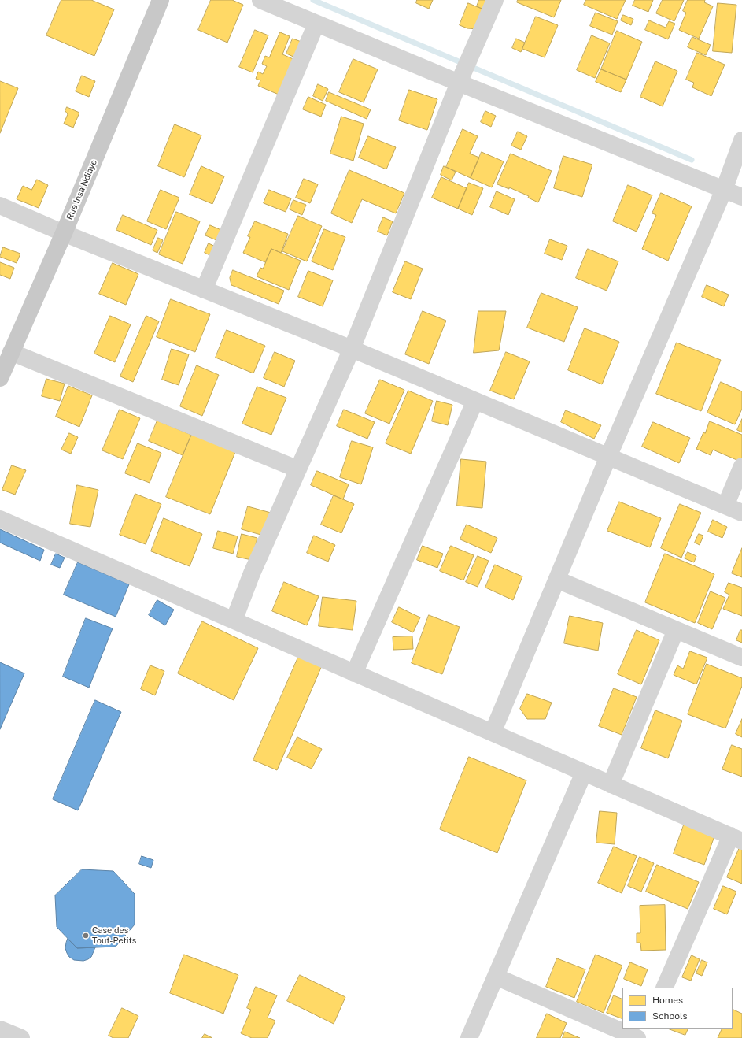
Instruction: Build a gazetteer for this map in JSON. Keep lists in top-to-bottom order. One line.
{"streets":{"main road":["Rue Insa Ndiaye"]},"places":["Case des Tout-Petits"],"legend":["Homes","Schools"]}
